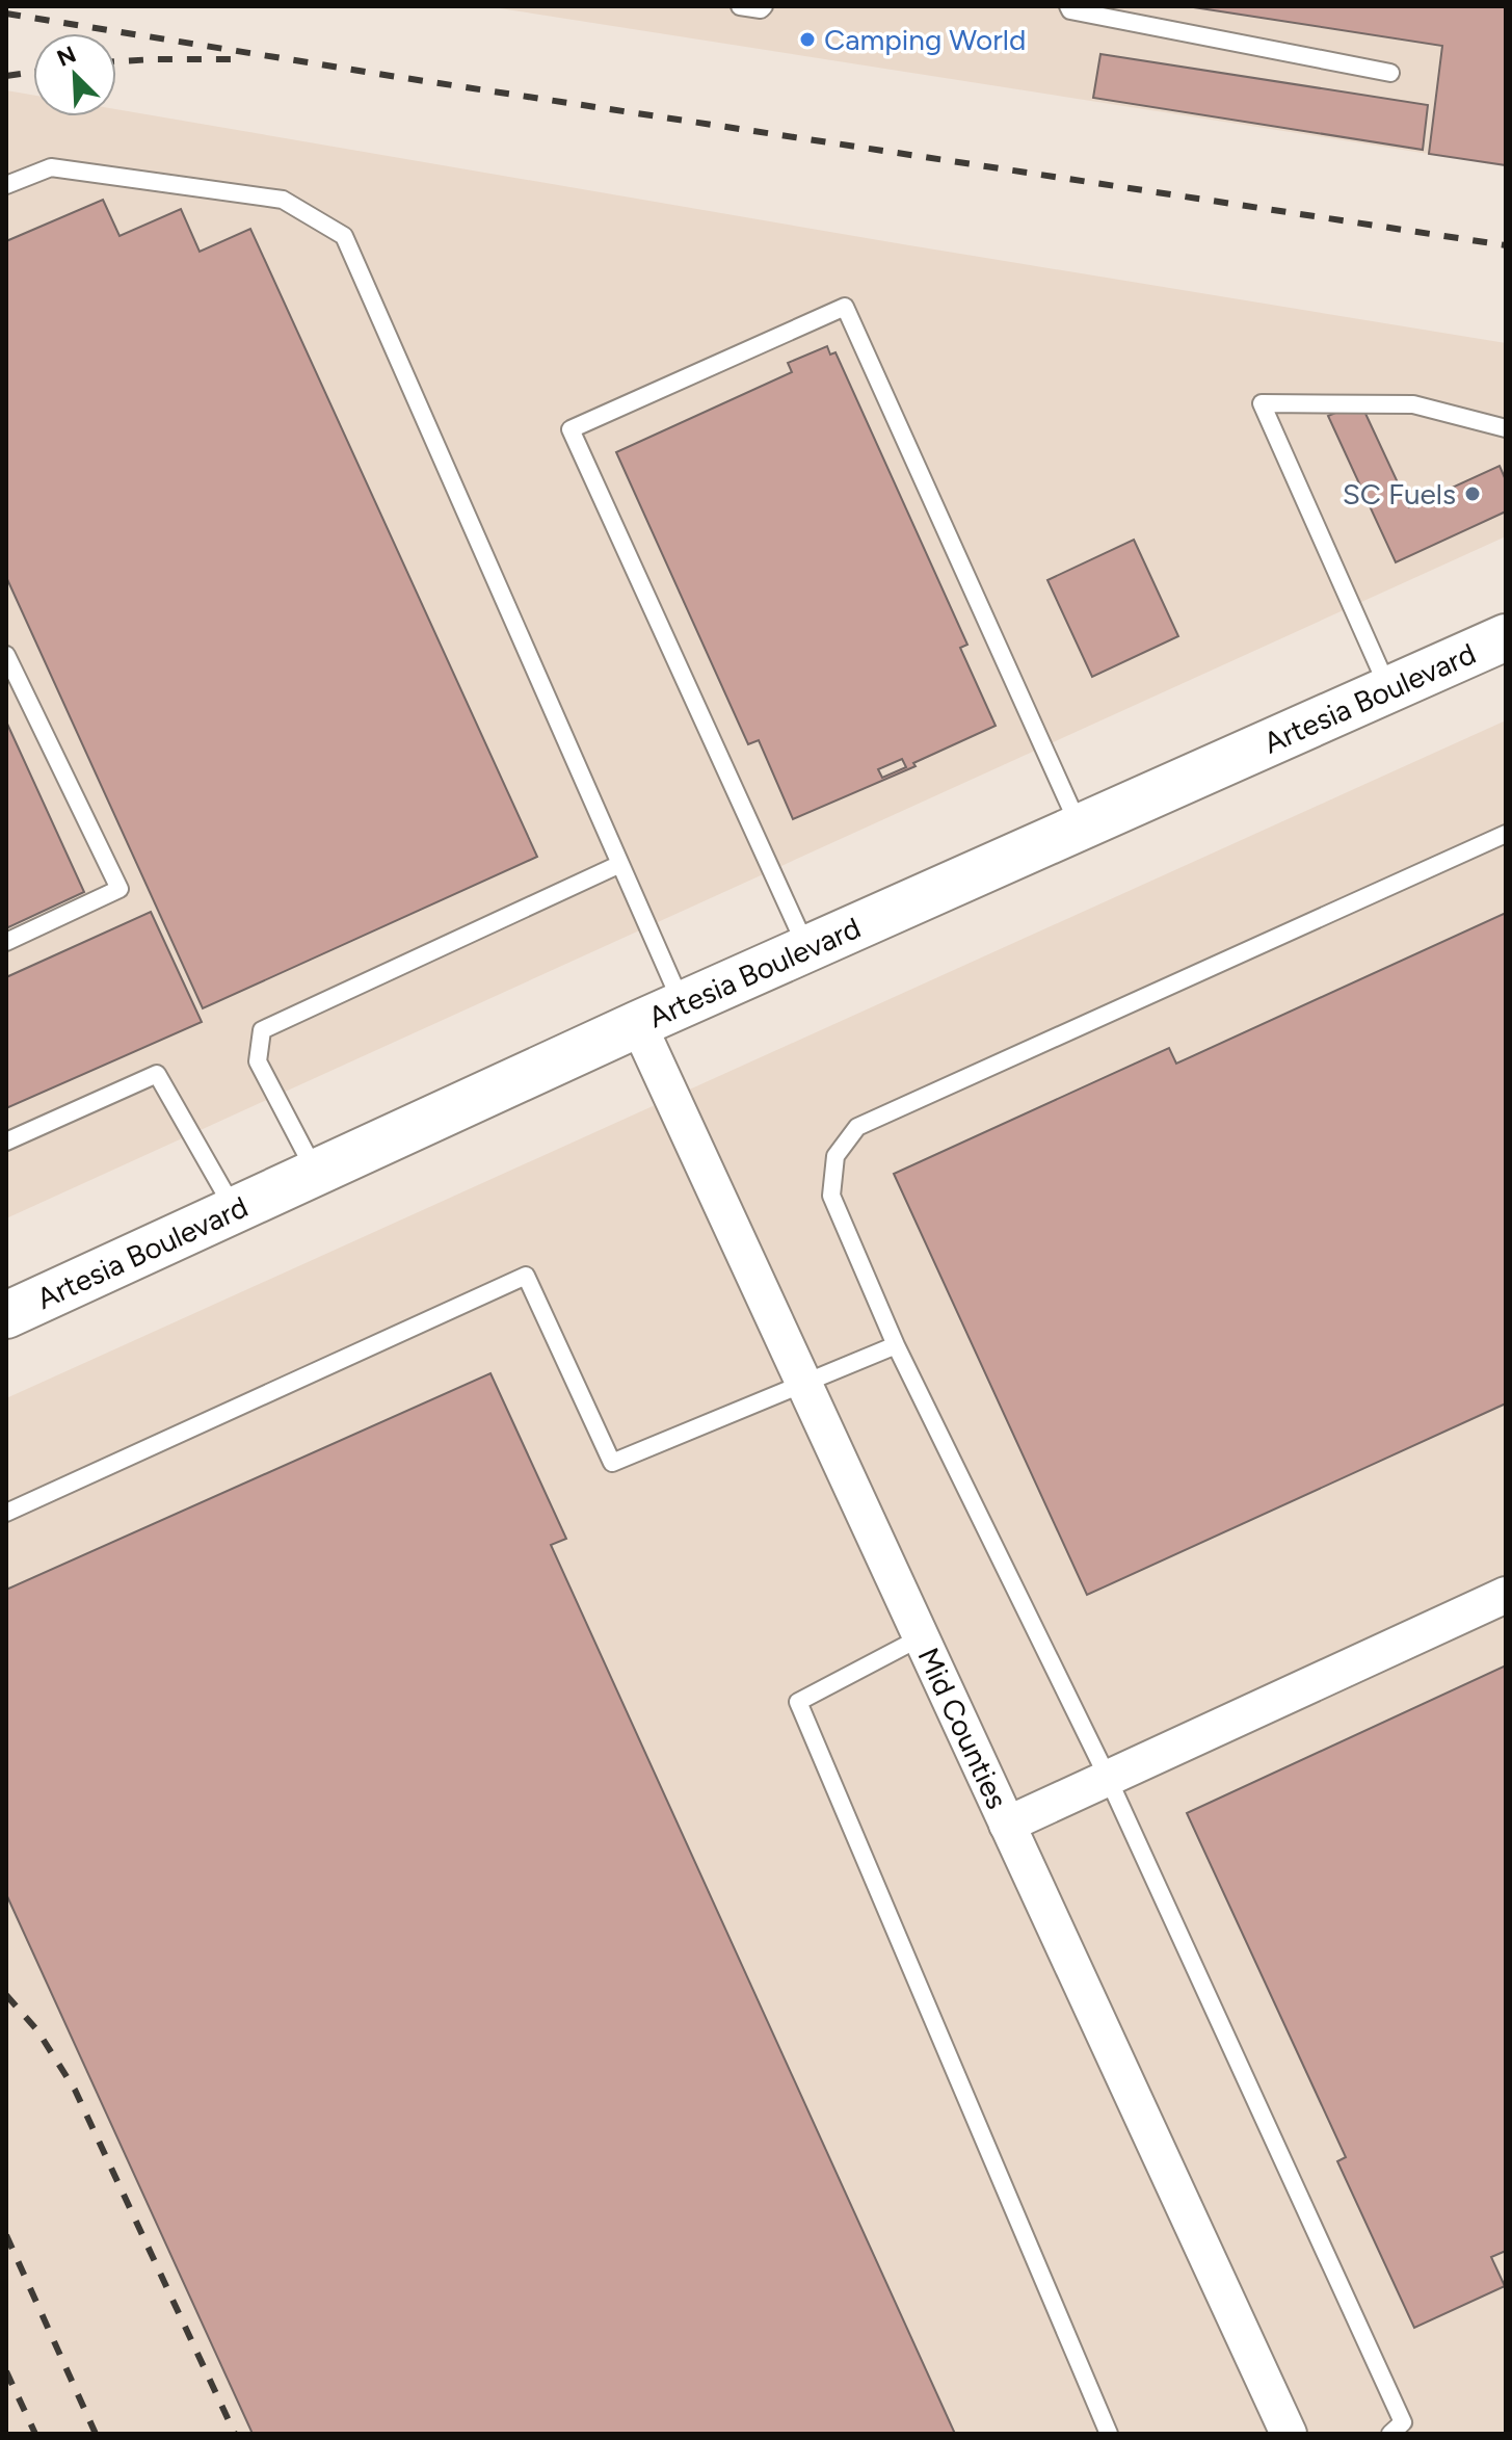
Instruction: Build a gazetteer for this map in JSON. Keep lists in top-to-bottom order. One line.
{"streets":{"main road":["Artesia Boulevard"],"street":["Mid Counties"]},"crossings":[["Artesia Boulevard","Mid Counties"]],"places":["Camping World","SC Fuels"],"north":"top left"}
